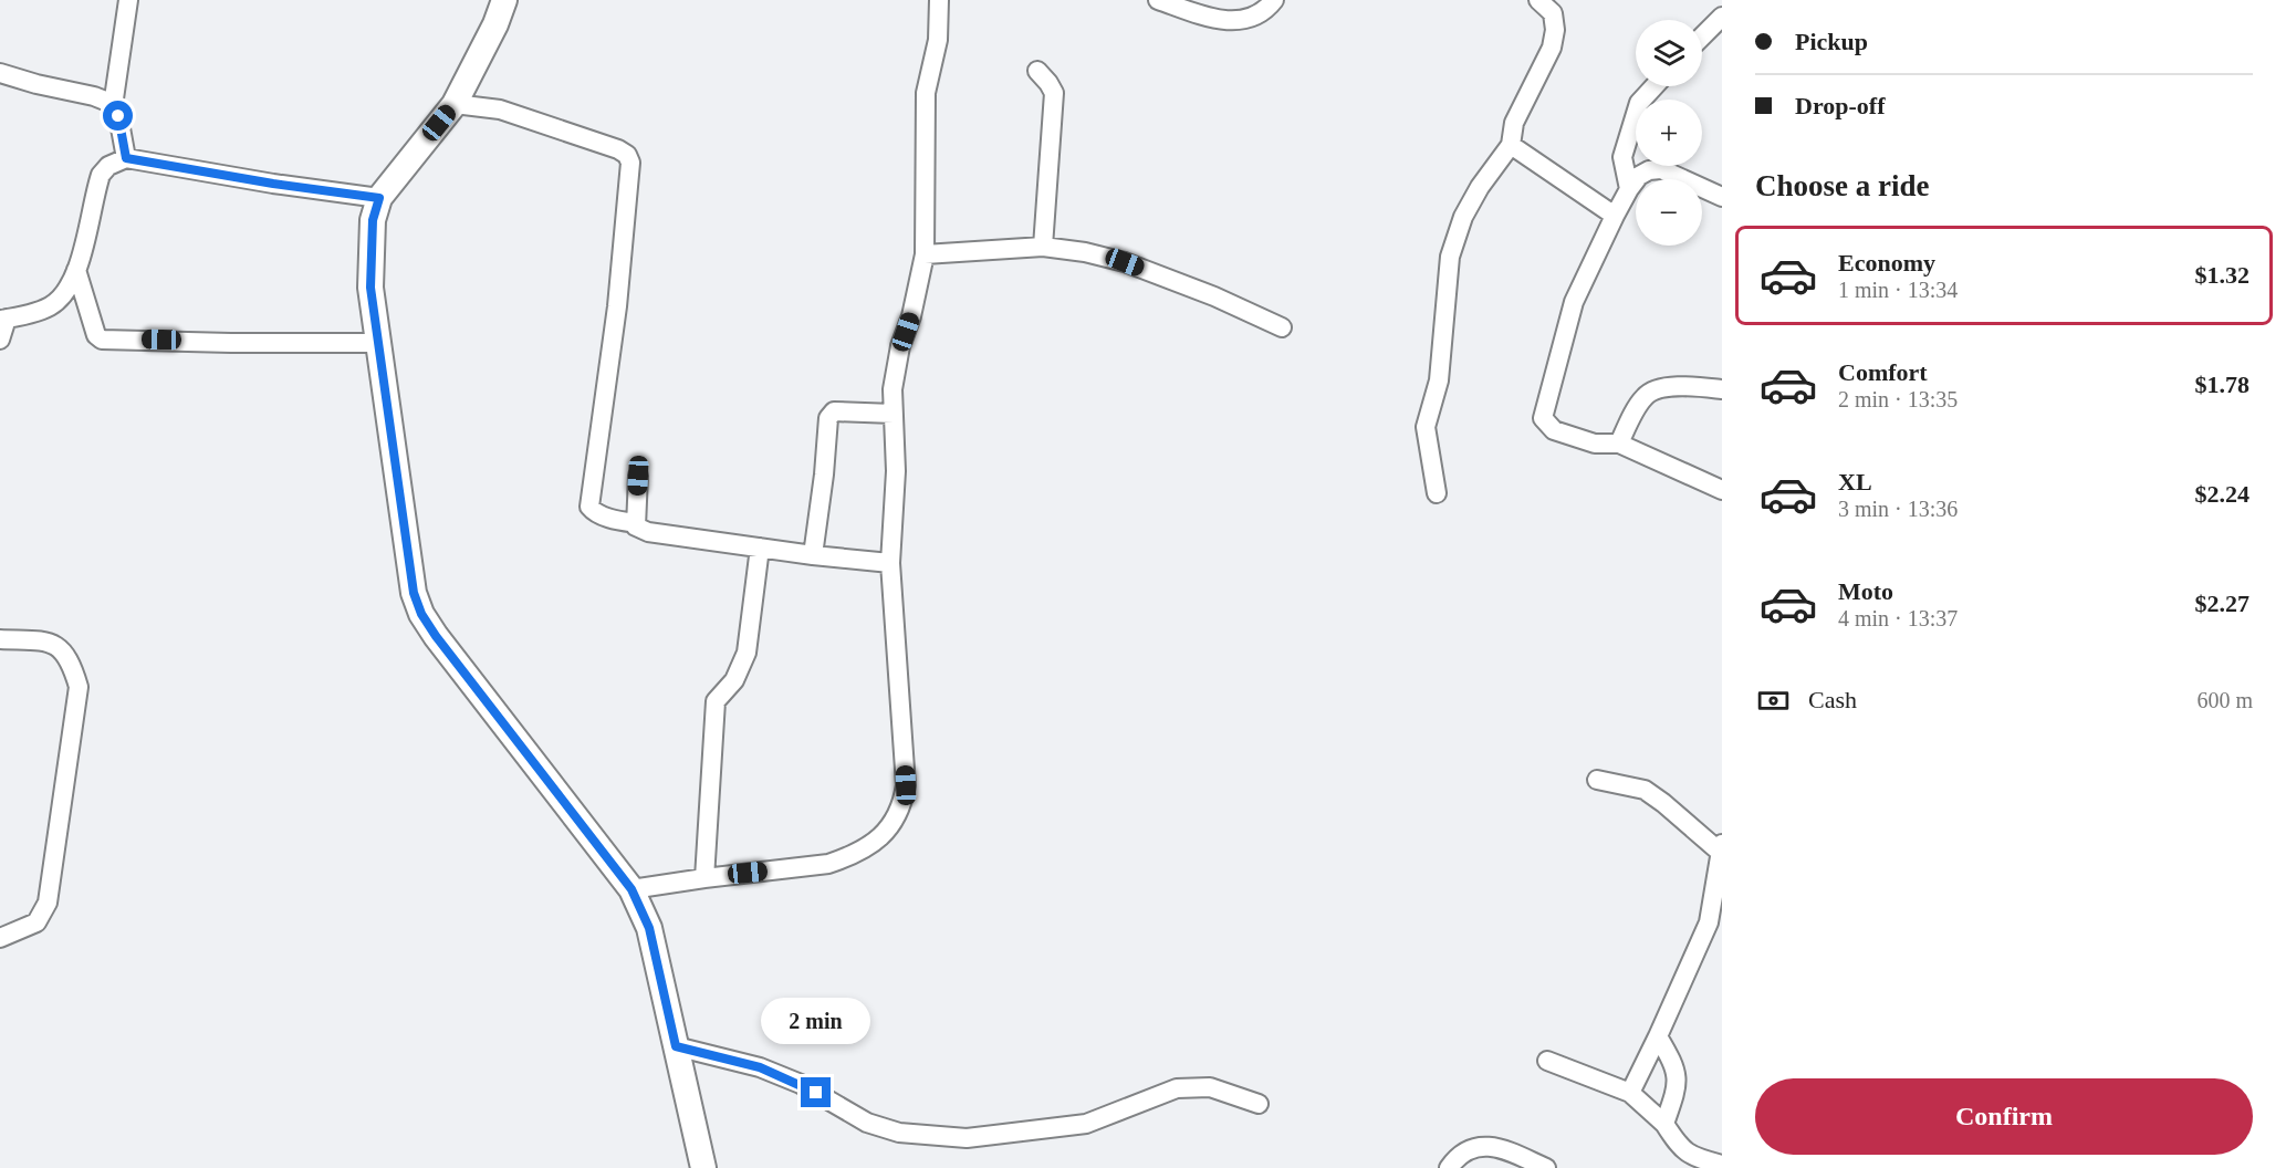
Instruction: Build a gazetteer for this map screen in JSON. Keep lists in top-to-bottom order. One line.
{"page":{"banner":["Pickup","Drop-off"],"map_buttons":["+","−"],"heading":"Choose a ride","list":[{"name":"Economy","note":"1 min · 13:34","value":"$1.32"},{"name":"Comfort","note":"2 min · 13:35","value":"$1.78"},{"name":"XL","note":"3 min · 13:36","value":"$2.24"},{"name":"Moto","note":"4 min · 13:37","value":"$2.27"}],"pay":["Cash","600 m"],"bubble":"2 min","buttons":"Confirm"}}
